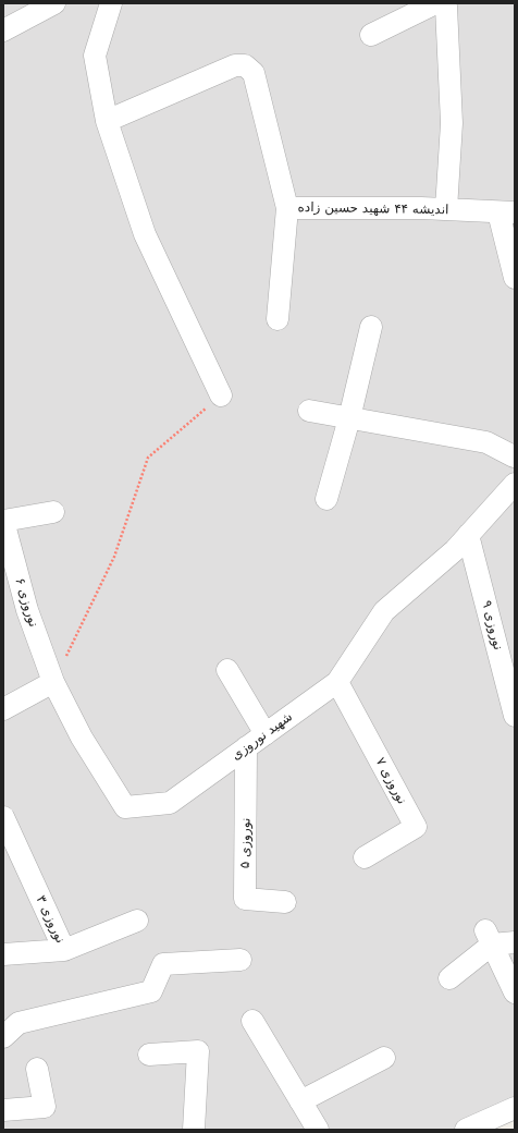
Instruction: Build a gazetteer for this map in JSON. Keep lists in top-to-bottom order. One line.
{"streets":{"street":["اندیشه ۴۴ شهید حسین زاده","نوروزی ۶","نوروزی ۹","شهید نوروزی","نوروزی ۷","نوروزی ۵","نوروزی ۳"]},"crossings":[["نوروزی ۶","شهید نوروزی"],["نوروزی ۹","شهید نوروزی"],["شهید نوروزی","نوروزی ۷"],["شهید نوروزی","نوروزی ۵"]]}
